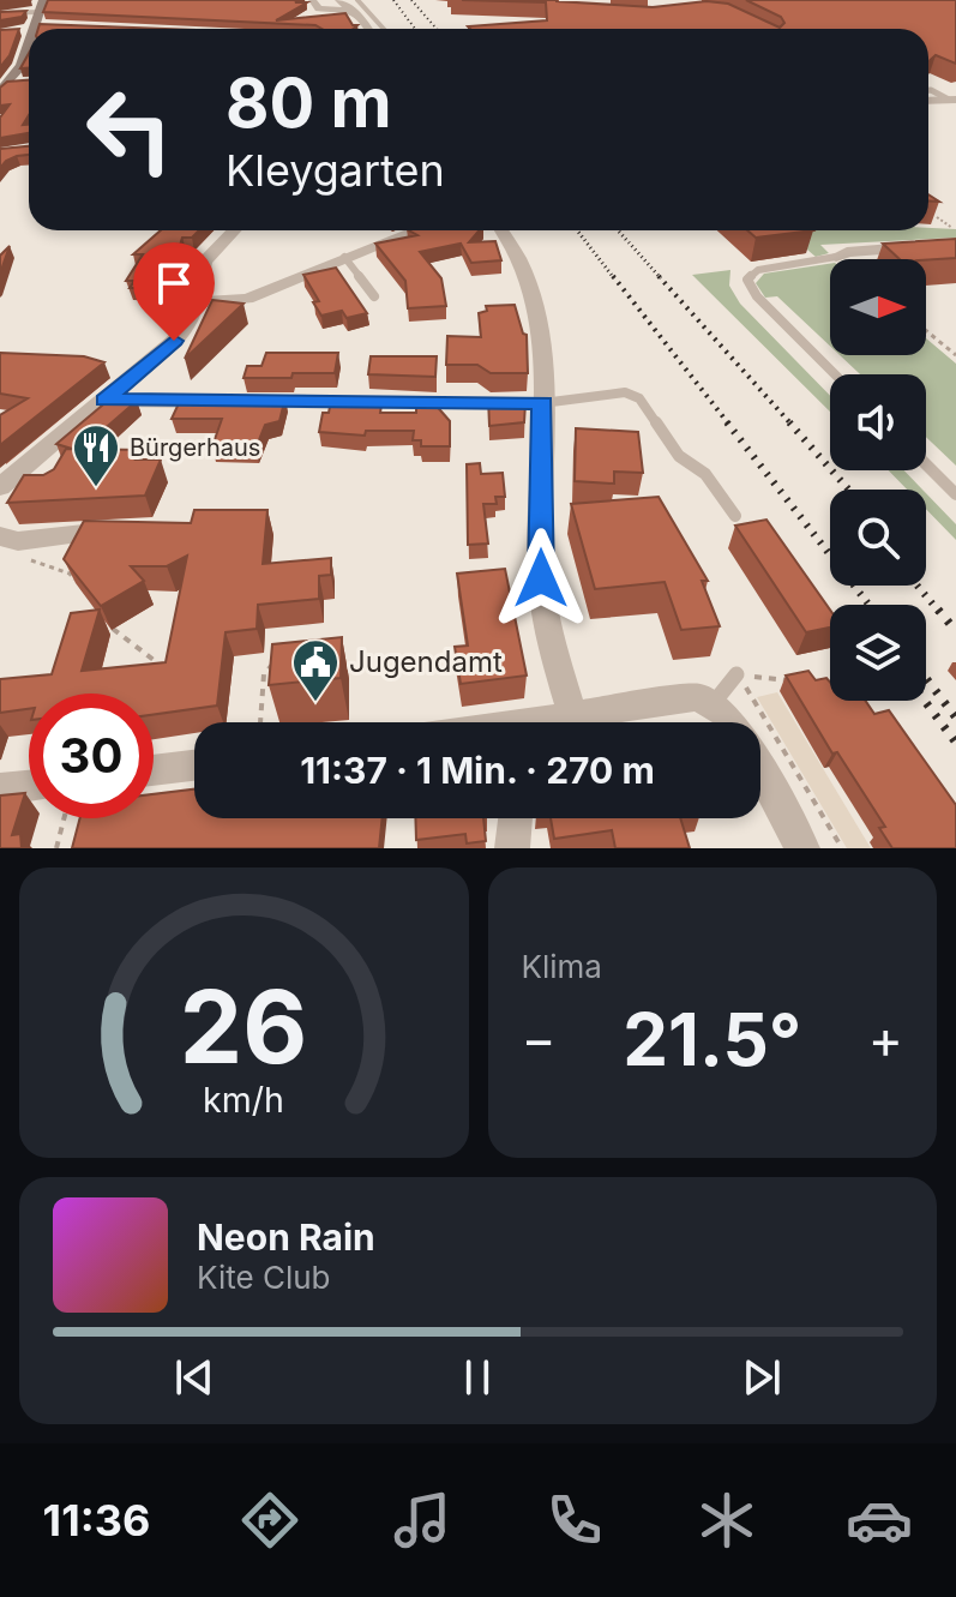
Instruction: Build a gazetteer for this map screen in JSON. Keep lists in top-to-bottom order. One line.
{"places":{"restaurant":["Bürgerhaus"],"public building":["Jugendamt"]},"north":"right","page":{"turn":["80 m","Kleygarten"],"limit":"30","trip":"11:37 · 1 Min. · 270 m","tile":"Klima","heat":["−","21.5°","+"],"song":["Neon Rain","Kite Club"],"tabs":"11:36","gauge":["26","km/h"]}}
